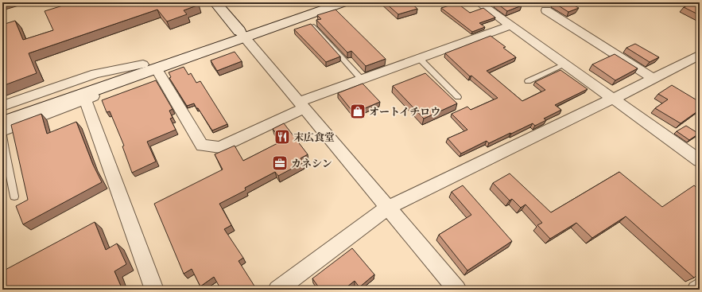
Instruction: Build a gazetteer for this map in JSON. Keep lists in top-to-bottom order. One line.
{"places":{"shop":["オートイチロウ"],"restaurant":["末広食堂"],"office":["カネシン"]}}
